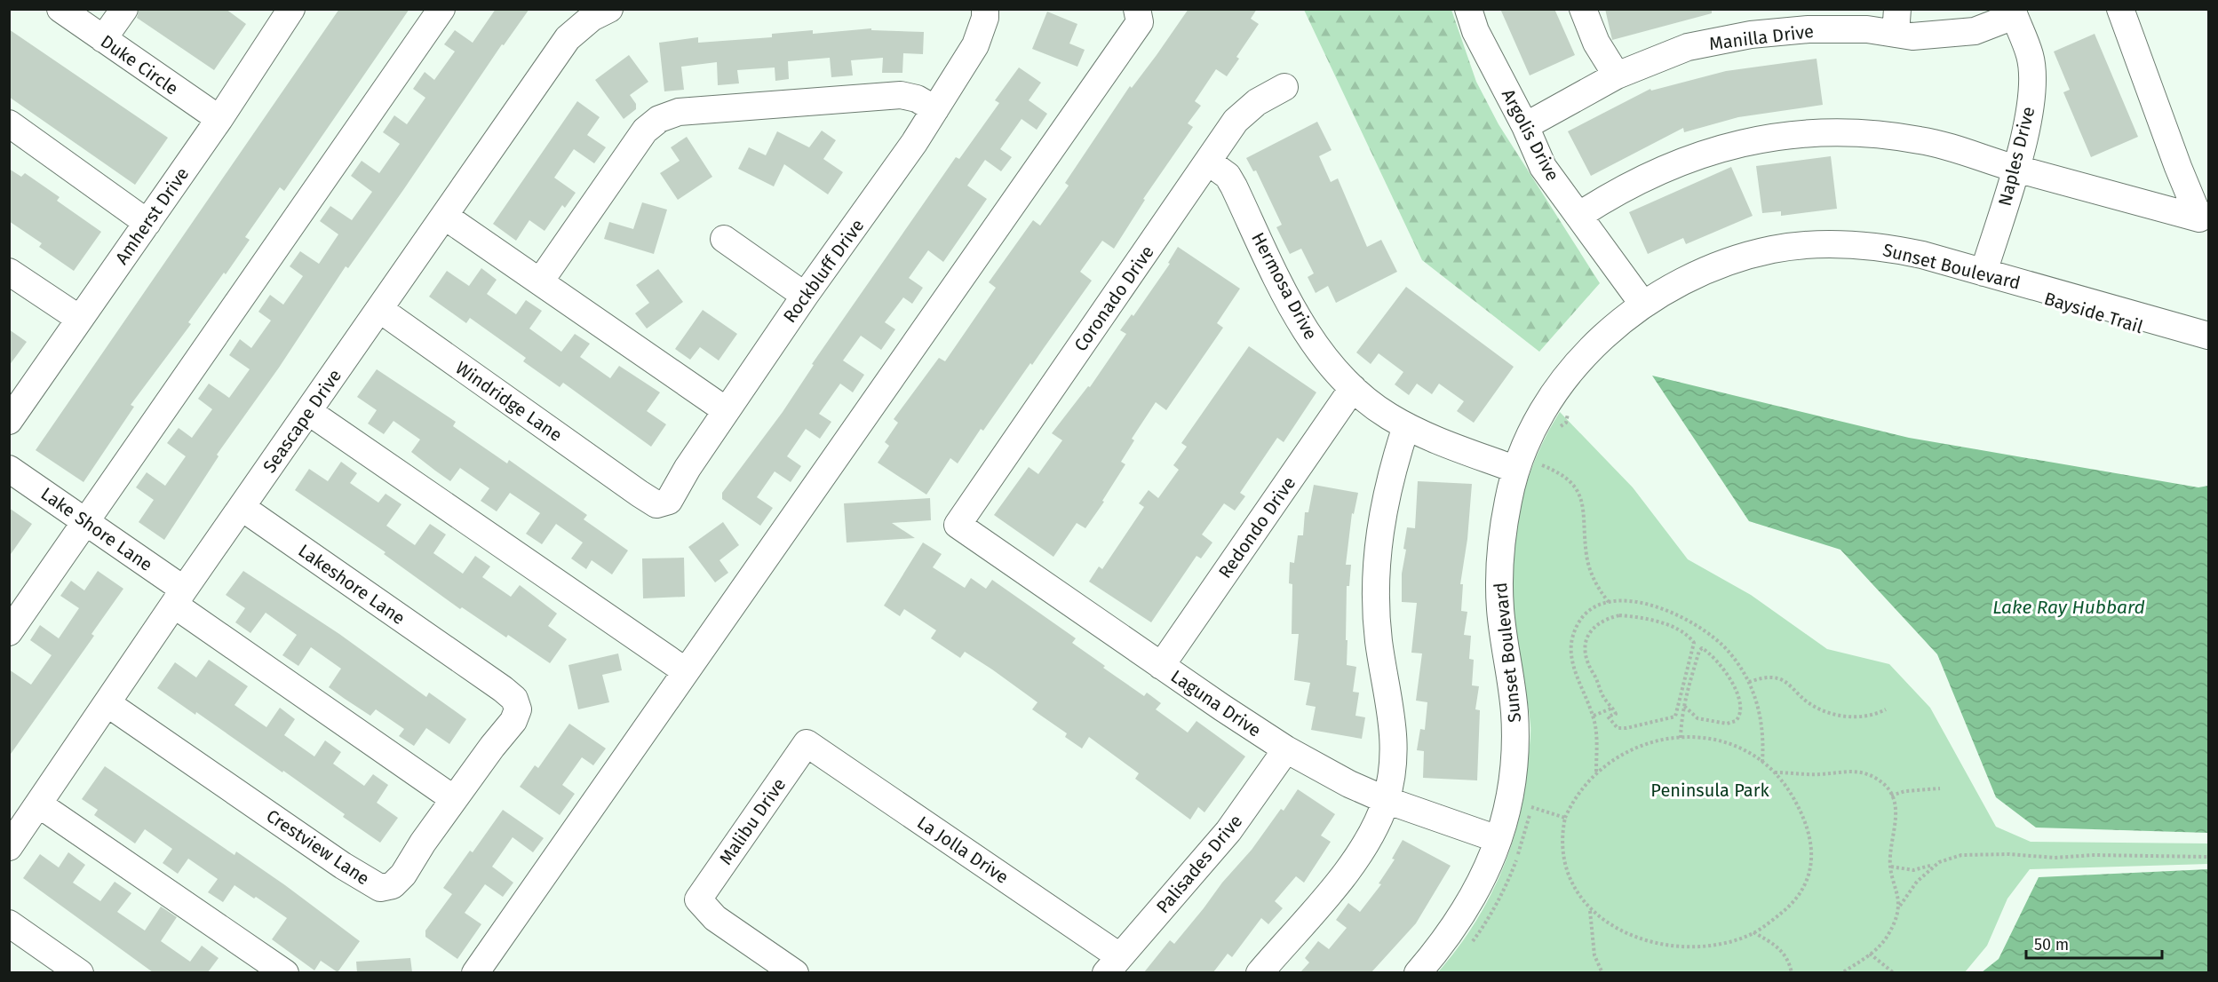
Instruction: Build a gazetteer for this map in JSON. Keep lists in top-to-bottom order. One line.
{"streets":{"street":["Manilla Drive","Duke Circle","Argolis Drive","Naples Drive","Amherst Drive","Sunset Boulevard","Rockbluff Drive","Hermosa Drive","Coronado Drive","Windridge Lane","Seascape Drive","Redondo Drive","Lake Shore Lane","Lakeshore Lane","Laguna Drive","Malibu Drive","Crestview Lane","La Jolla Drive","Palisades Drive"]},"crossings":[["Manilla Drive","Argolis Drive"],["Manilla Drive","Naples Drive"],["Duke Circle","Amherst Drive"],["Argolis Drive","Sunset Boulevard"],["Naples Drive","Sunset Boulevard"],["Sunset Boulevard","Hermosa Drive"],["Sunset Boulevard","Laguna Drive"],["Rockbluff Drive","Windridge Lane"],["Hermosa Drive","Coronado Drive"],["Hermosa Drive","Redondo Drive"],["Coronado Drive","Laguna Drive"],["Windridge Lane","Seascape Drive"],["Seascape Drive","Lake Shore Lane"],["Seascape Drive","Lakeshore Lane"],["Seascape Drive","Crestview Lane"],["Redondo Drive","Laguna Drive"],["Lake Shore Lane","Crestview Lane"],["Lakeshore Lane","Crestview Lane"],["Laguna Drive","Palisades Drive"],["Malibu Drive","La Jolla Drive"],["La Jolla Drive","Palisades Drive"]],"water":["Lake Ray Hubbard"],"parks":["Peninsula Park"],"scale_bar":"50 m"}
